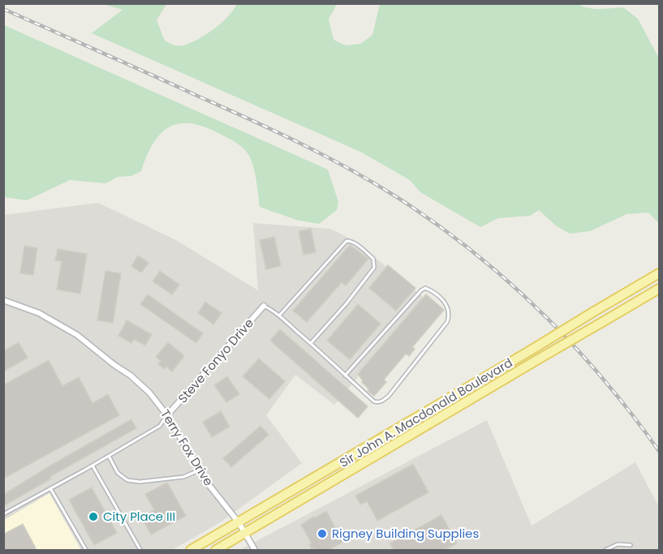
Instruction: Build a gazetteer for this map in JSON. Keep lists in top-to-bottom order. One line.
{"streets":{"main road":["Sir John A. Macdonald Boulevard"],"street":["Steve Fonyo Drive","Terry Fox Drive"]},"crossings":[["Steve Fonyo Drive","Terry Fox Drive"],["Sir John A. Macdonald Boulevard","Terry Fox Drive"]],"places":["City Place III","Rigney Building Supplies"]}
